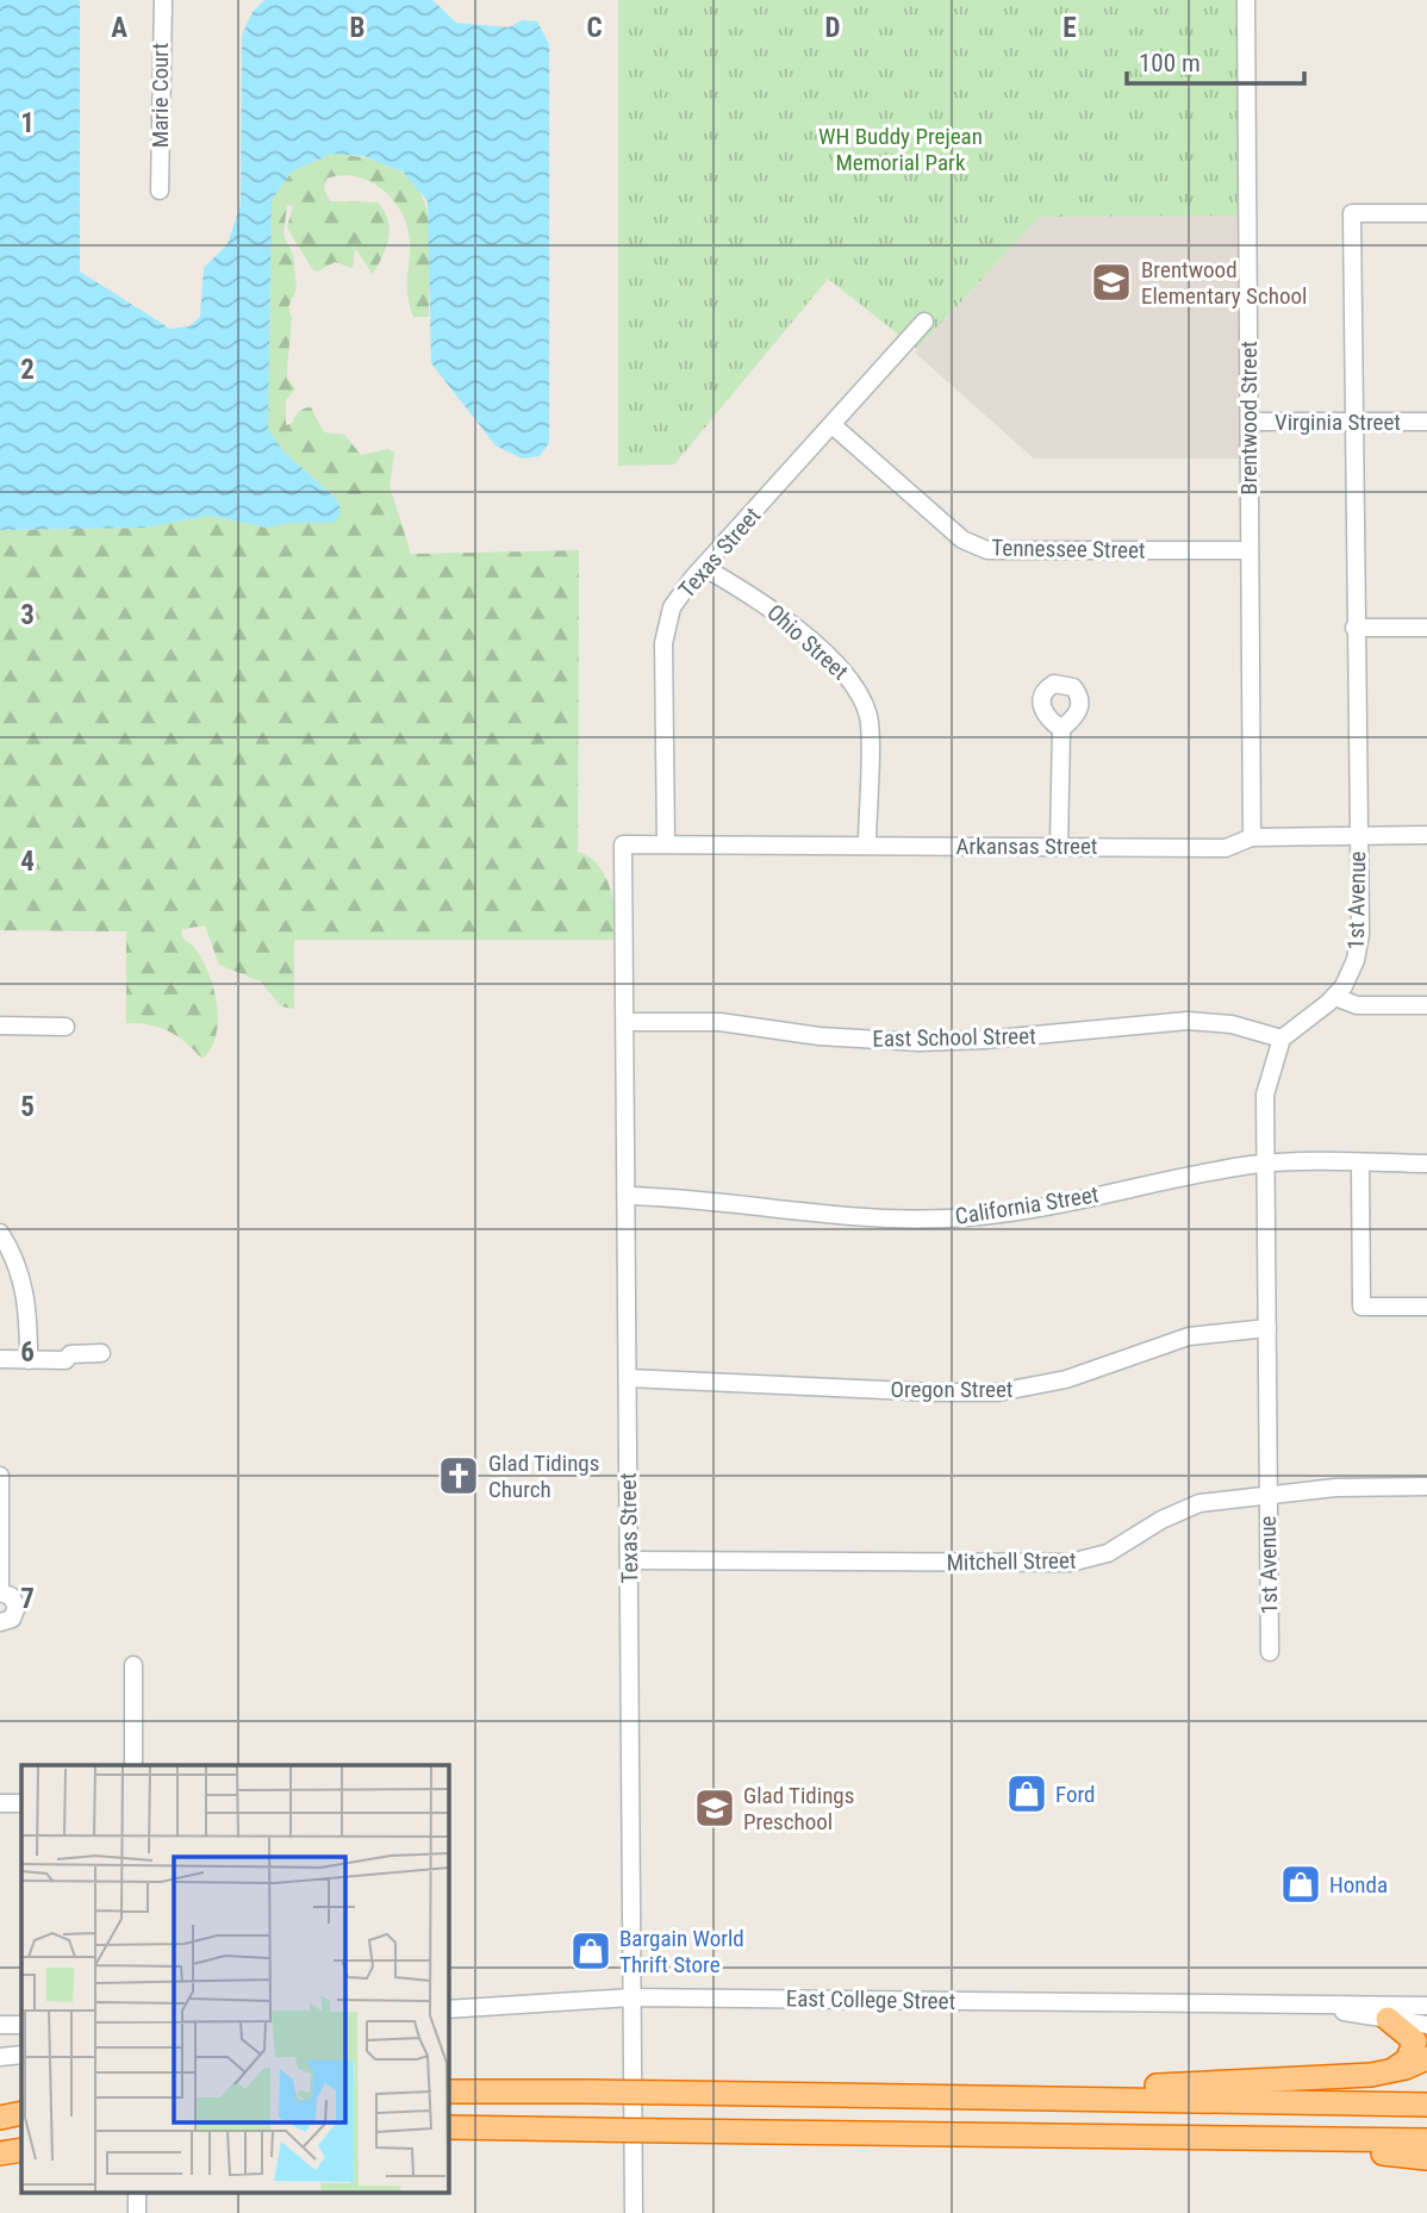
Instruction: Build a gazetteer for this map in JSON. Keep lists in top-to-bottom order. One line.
{"streets":{"street":["Marie Court","Brentwood Street","Virginia Street","Tennessee Street","Texas Street","Ohio Street","Arkansas Street","1st Avenue","East School Street","California Street","Oregon Street","Mitchell Street","East College Street"]},"crossings":[["Brentwood Street","Virginia Street"],["Brentwood Street","Tennessee Street"],["Brentwood Street","Arkansas Street"],["Virginia Street","1st Avenue"],["Tennessee Street","Texas Street"],["Texas Street","Ohio Street"],["Texas Street","Arkansas Street"],["Texas Street","East School Street"],["Texas Street","California Street"],["Texas Street","Oregon Street"],["Texas Street","Mitchell Street"],["Texas Street","East College Street"],["Ohio Street","Arkansas Street"],["Arkansas Street","1st Avenue"],["1st Avenue","East School Street"],["1st Avenue","California Street"],["1st Avenue","Oregon Street"],["1st Avenue","Mitchell Street"]],"parks":["WH Buddy Prejean Memorial Park"],"places":{"school or university":["Brentwood Elementary School","Glad Tidings Preschool"],"church":["Glad Tidings Church"],"shop":["Ford","Honda","Bargain World Thrift Store"]},"scale_bar":"100 m","grid":{"columns":["A","B","C","D","E"],"rows":["1","2","3","4","5","6","7"]}}
